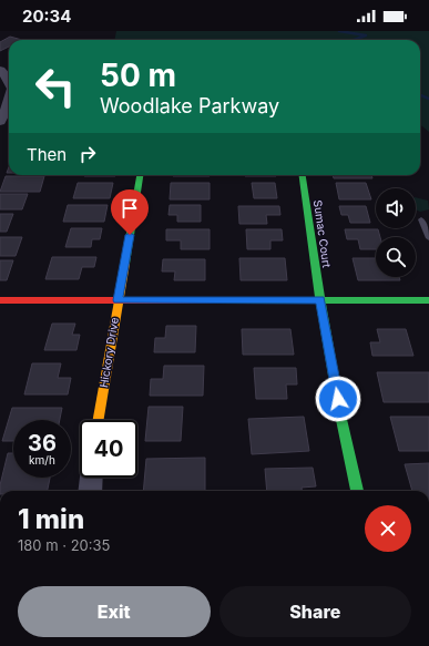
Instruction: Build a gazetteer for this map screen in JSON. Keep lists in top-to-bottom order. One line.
{"streets":{"street":["Sumac Court","Hickory Drive"]},"page":{"status":"20:34","turn":["50 m","Woodlake Parkway"],"then":"Then","speed":"36 km/h","limit":"40","heading":["1 min","180 m · 20:35"],"buttons":["Exit","Share"]}}
